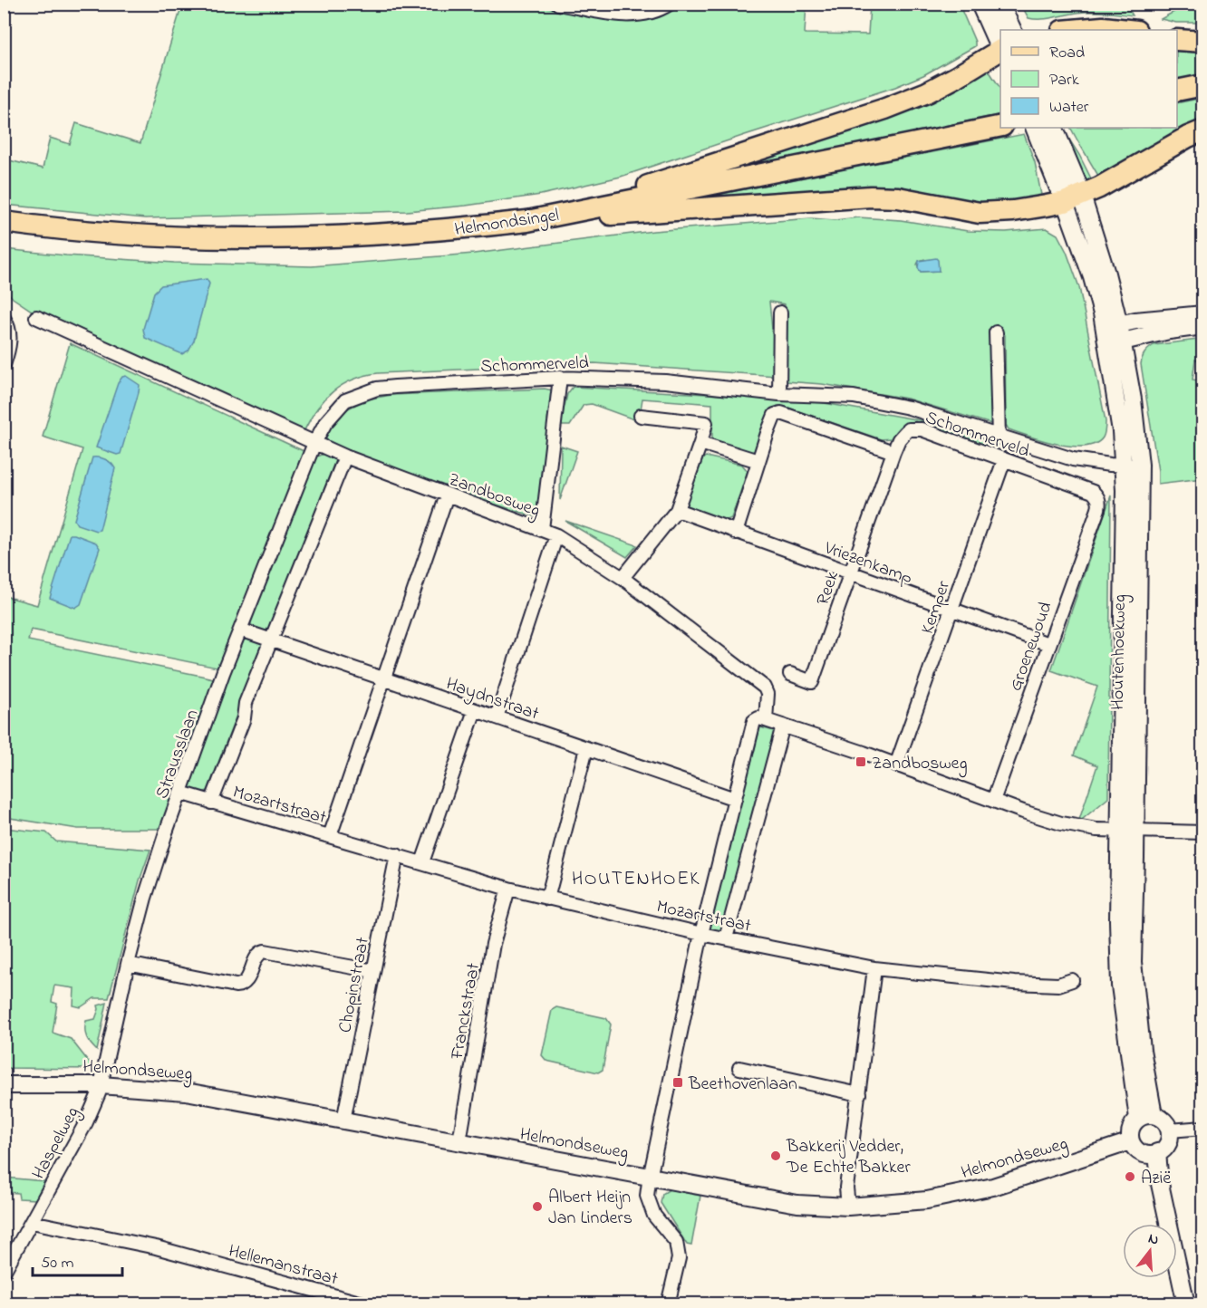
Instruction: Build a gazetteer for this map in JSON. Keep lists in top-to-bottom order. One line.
{"streets":{"main road":["Helmondsingel"],"street":["Schommerveld","Zandbosweg","Vriezenkamp","Reek","Kemper","Groenewoud","Houtenhoekweg","Haydnstraat","Strausslaan","Mozartstraat","Chopinstraat","Franckstraat","Helmondseweg","Haspelweg","Hellemanstraat"]},"crossings":[["Schommerveld","Zandbosweg"],["Schommerveld","Reek"],["Schommerveld","Kemper"],["Schommerveld","Groenewoud"],["Schommerveld","Houtenhoekweg"],["Schommerveld","Strausslaan"],["Zandbosweg","Strausslaan"],["Vriezenkamp","Reek"],["Vriezenkamp","Kemper"],["Vriezenkamp","Groenewoud"],["Houtenhoekweg","Helmondseweg"],["Haydnstraat","Strausslaan"],["Strausslaan","Mozartstraat"],["Strausslaan","Helmondseweg"],["Strausslaan","Haspelweg"],["Mozartstraat","Chopinstraat"],["Mozartstraat","Franckstraat"],["Chopinstraat","Helmondseweg"],["Franckstraat","Helmondseweg"],["Helmondseweg","Haspelweg"],["Haspelweg","Hellemanstraat"]],"districts":["HOUTENHOEK"],"places":{"transit":["Zandbosweg","Beethovenlaan"],"other":["Bakkerij Vedder, De Echte Bakker","Azië","Albert Heijn Jan Linders"]},"legend":["Road","Park","Water"],"scale_bar":"50 m","north":"top"}
